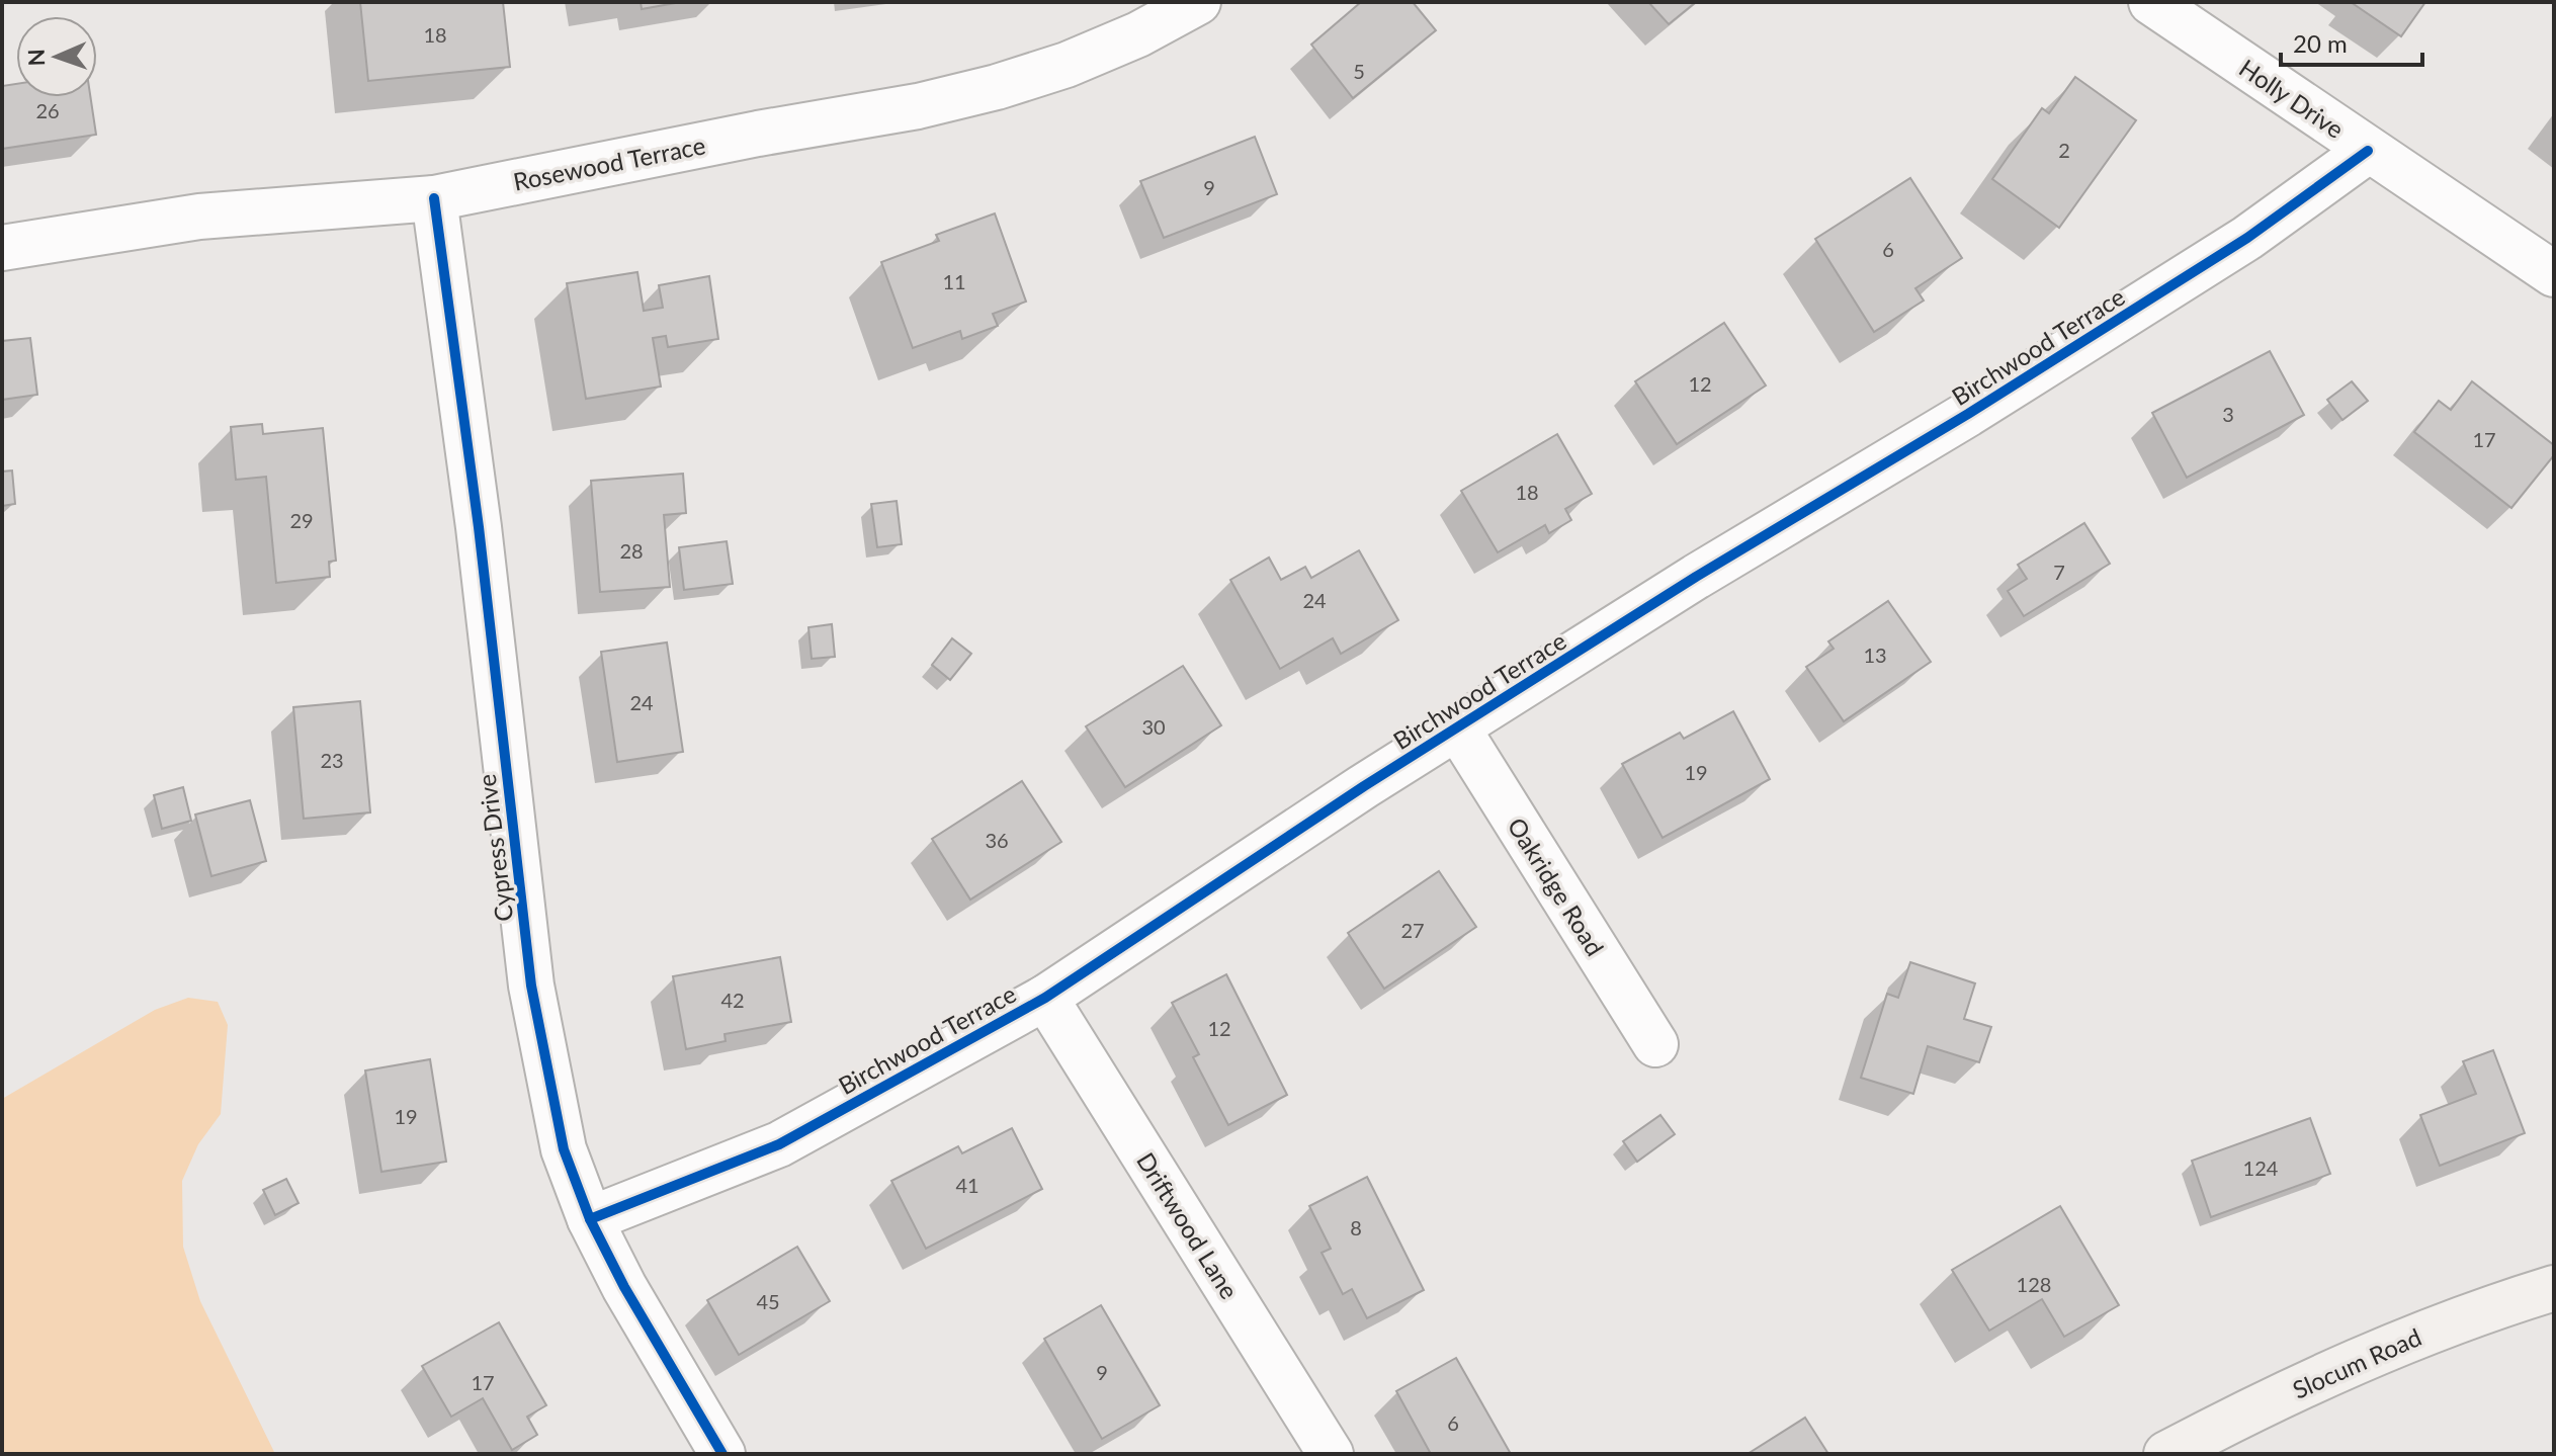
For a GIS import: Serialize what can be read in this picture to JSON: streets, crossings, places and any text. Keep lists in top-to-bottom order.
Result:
{
  "streets": {
    "main road": ["Slocum Road"],
    "street": [
      "Holly Drive",
      "Rosewood Terrace",
      "Birchwood Terrace",
      "Cypress Drive",
      "Oakridge Road",
      "Driftwood Lane"
    ]
  },
  "crossings": [
    ["Holly Drive", "Birchwood Terrace"],
    ["Rosewood Terrace", "Cypress Drive"],
    ["Birchwood Terrace", "Cypress Drive"],
    ["Birchwood Terrace", "Oakridge Road"],
    ["Birchwood Terrace", "Driftwood Lane"]
  ],
  "house_numbers": [
    "18",
    "5",
    "26",
    "2",
    "9",
    "6",
    "11",
    "12",
    "3",
    "17",
    "18",
    "29",
    "28",
    "7",
    "24",
    "13",
    "24",
    "30",
    "23",
    "19",
    "36",
    "27",
    "42",
    "12",
    "19",
    "124",
    "41",
    "8",
    "128",
    "45",
    "9",
    "17",
    "6"
  ],
  "scale_bar": "20 m",
  "north": "left"
}
